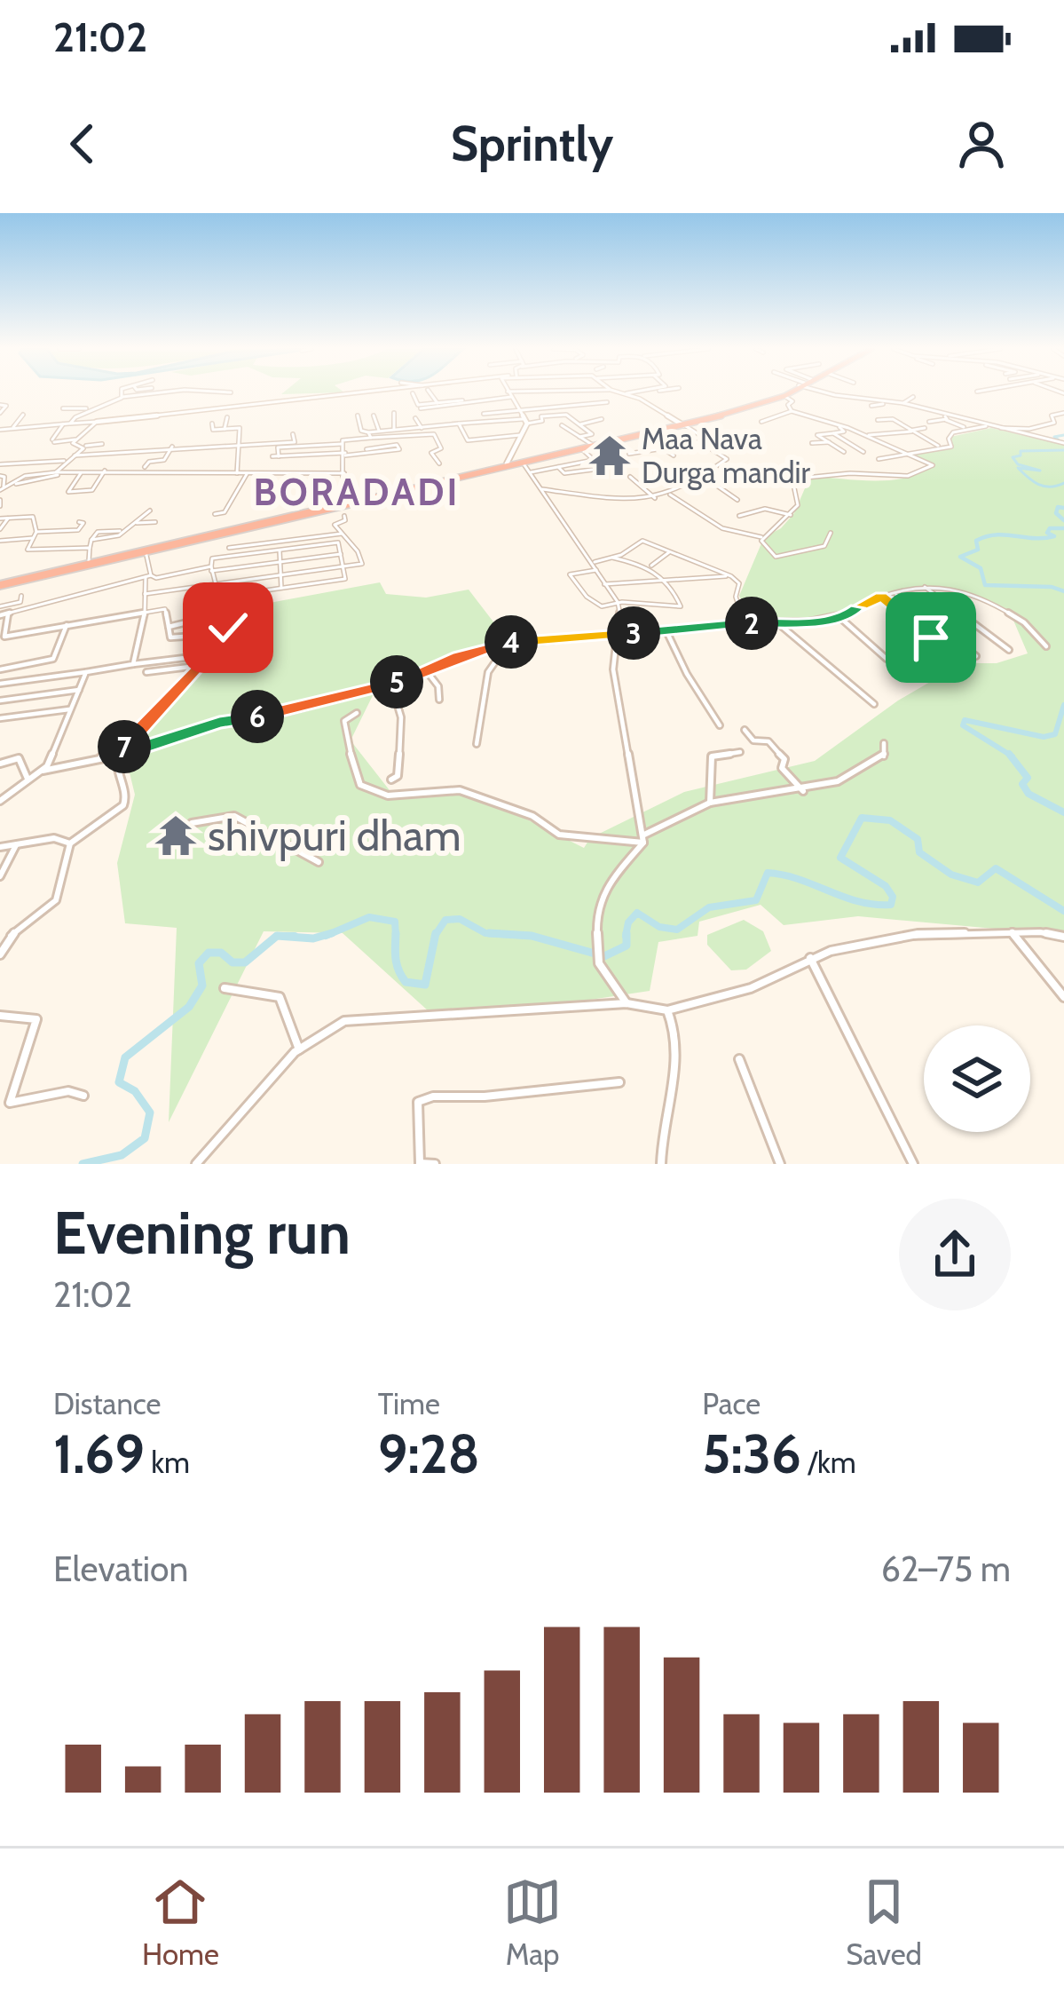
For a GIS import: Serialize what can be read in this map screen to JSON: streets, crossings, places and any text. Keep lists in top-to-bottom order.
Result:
{
  "districts": ["BORADADI"],
  "places": {
    "temple": ["Maa Nava Durga mandir", "shivpuri dham"]
  },
  "page": {
    "status": "21:02",
    "header": "Sprintly",
    "pins": [
      "2",
      "3",
      "4",
      "5",
      "6",
      "7"
    ],
    "heading": ["Evening run", "21:02"],
    "stats": [
      ["Distance", "1.69 km"],
      ["Time", "9:28"],
      ["Pace", "5:36 /km"]
    ],
    "chart": ["Elevation", "62–75 m"],
    "tabs": ["Home", "Map", "Saved"]
  }
}
